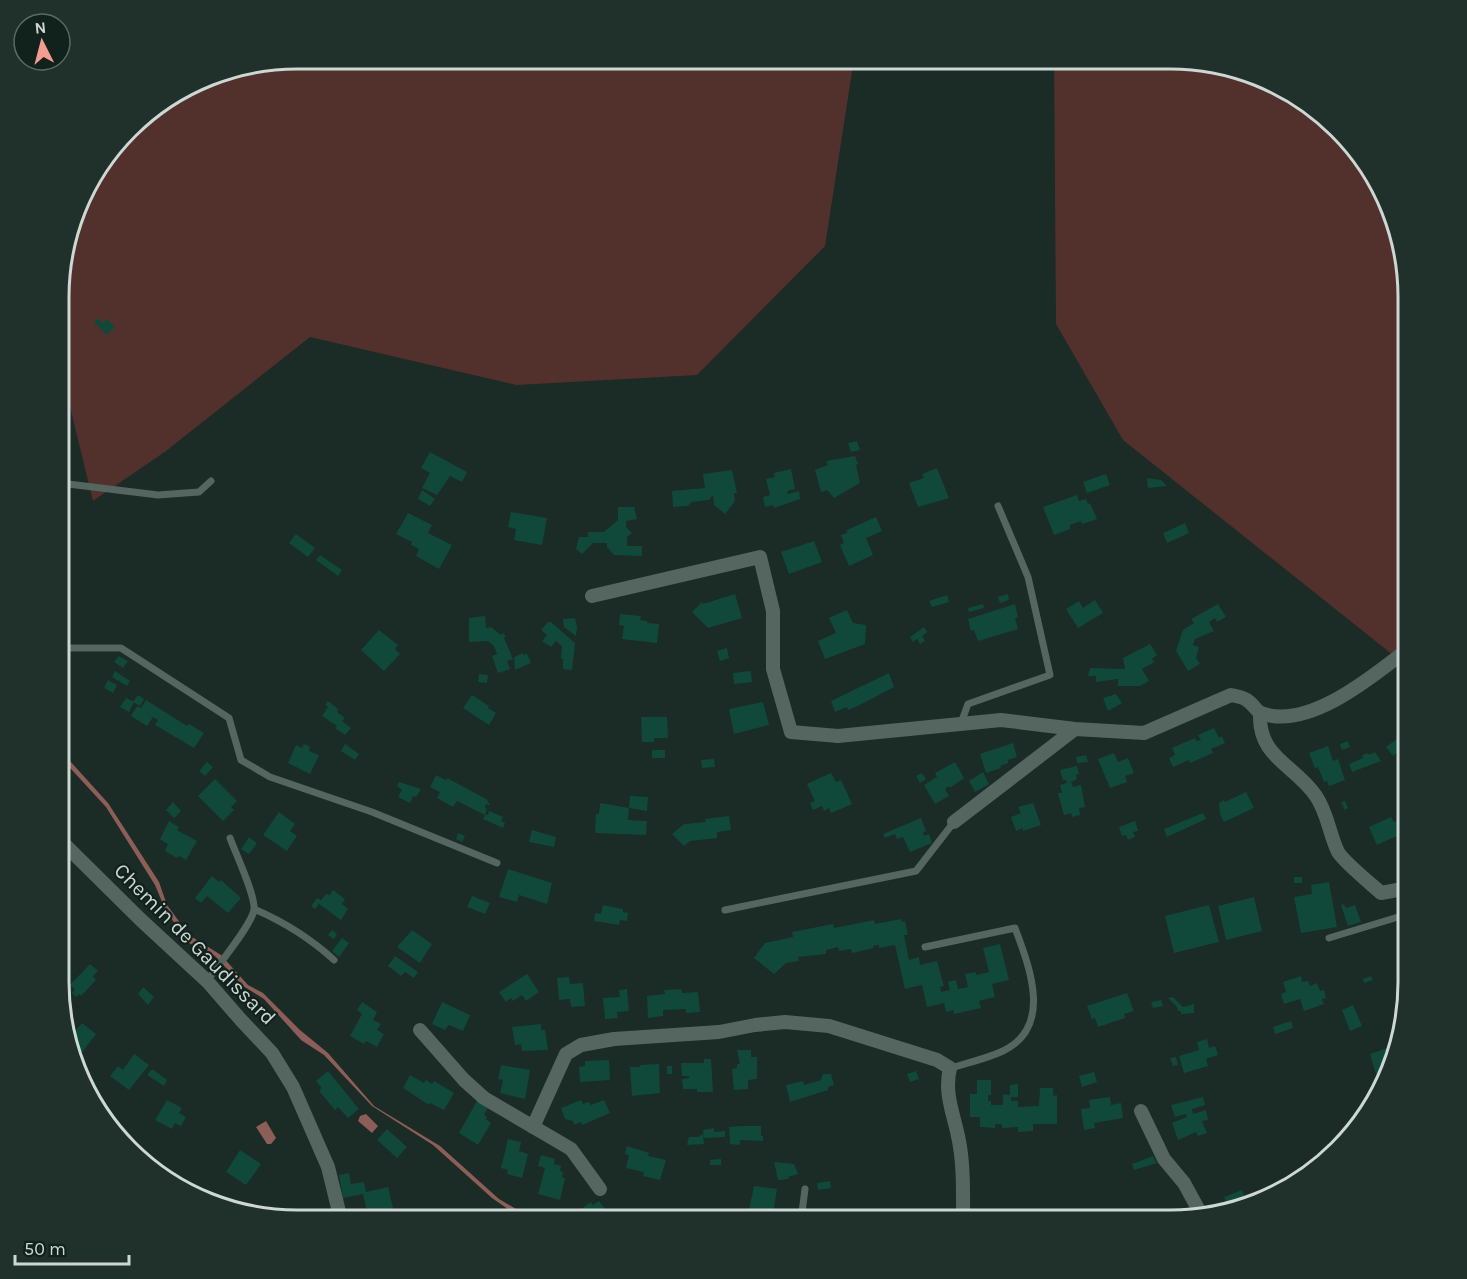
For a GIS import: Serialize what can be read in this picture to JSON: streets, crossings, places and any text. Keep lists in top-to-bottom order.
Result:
{
  "streets": {
    "street": ["Chemin de Gaudissard"]
  },
  "scale_bar": "50 m",
  "north": "top"
}
